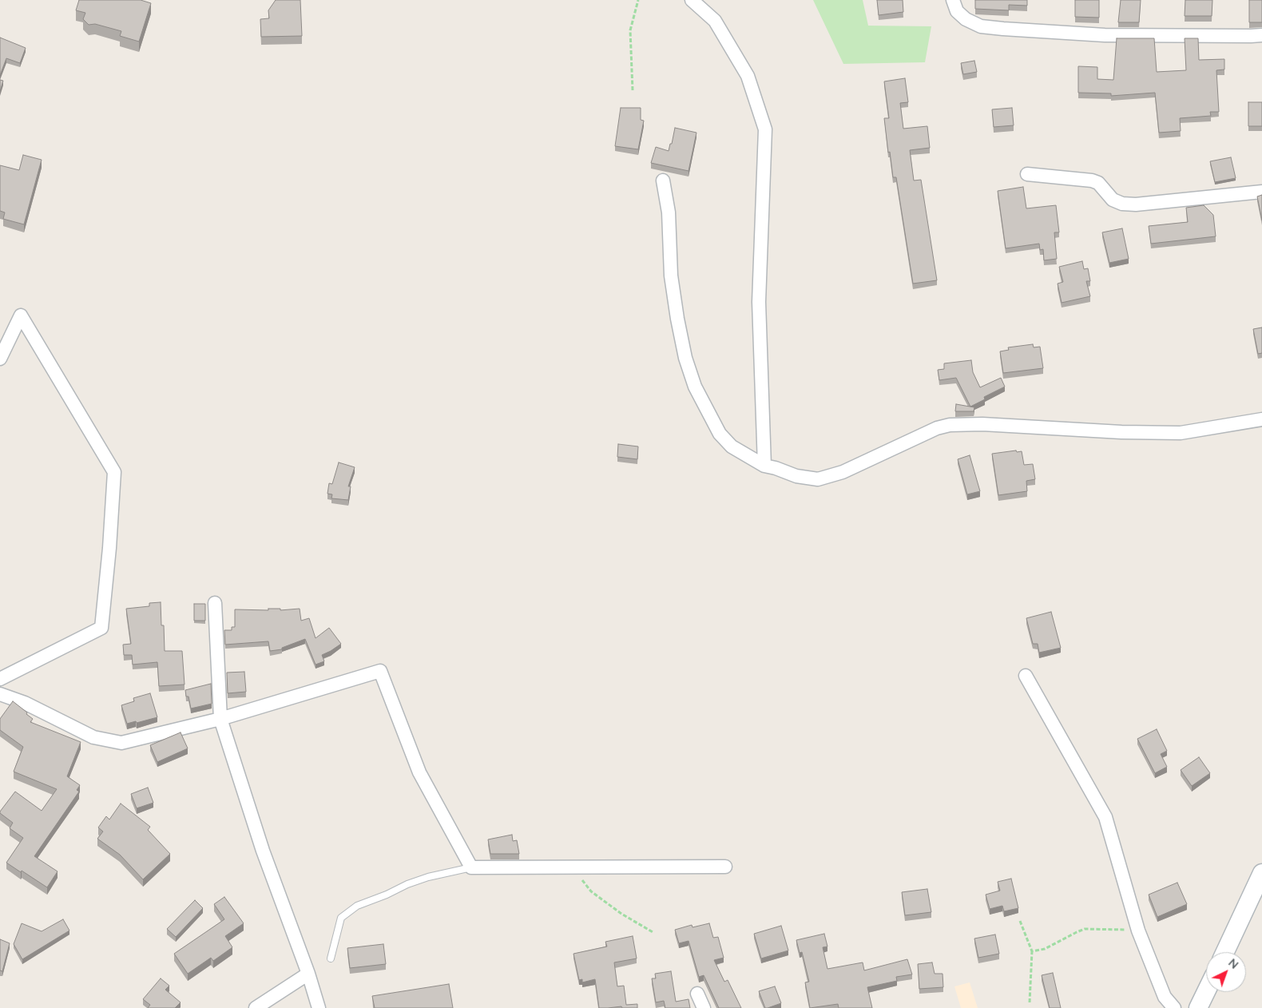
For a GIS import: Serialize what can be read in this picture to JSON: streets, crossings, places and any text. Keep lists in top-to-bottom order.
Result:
{
  "north": "top right"
}
